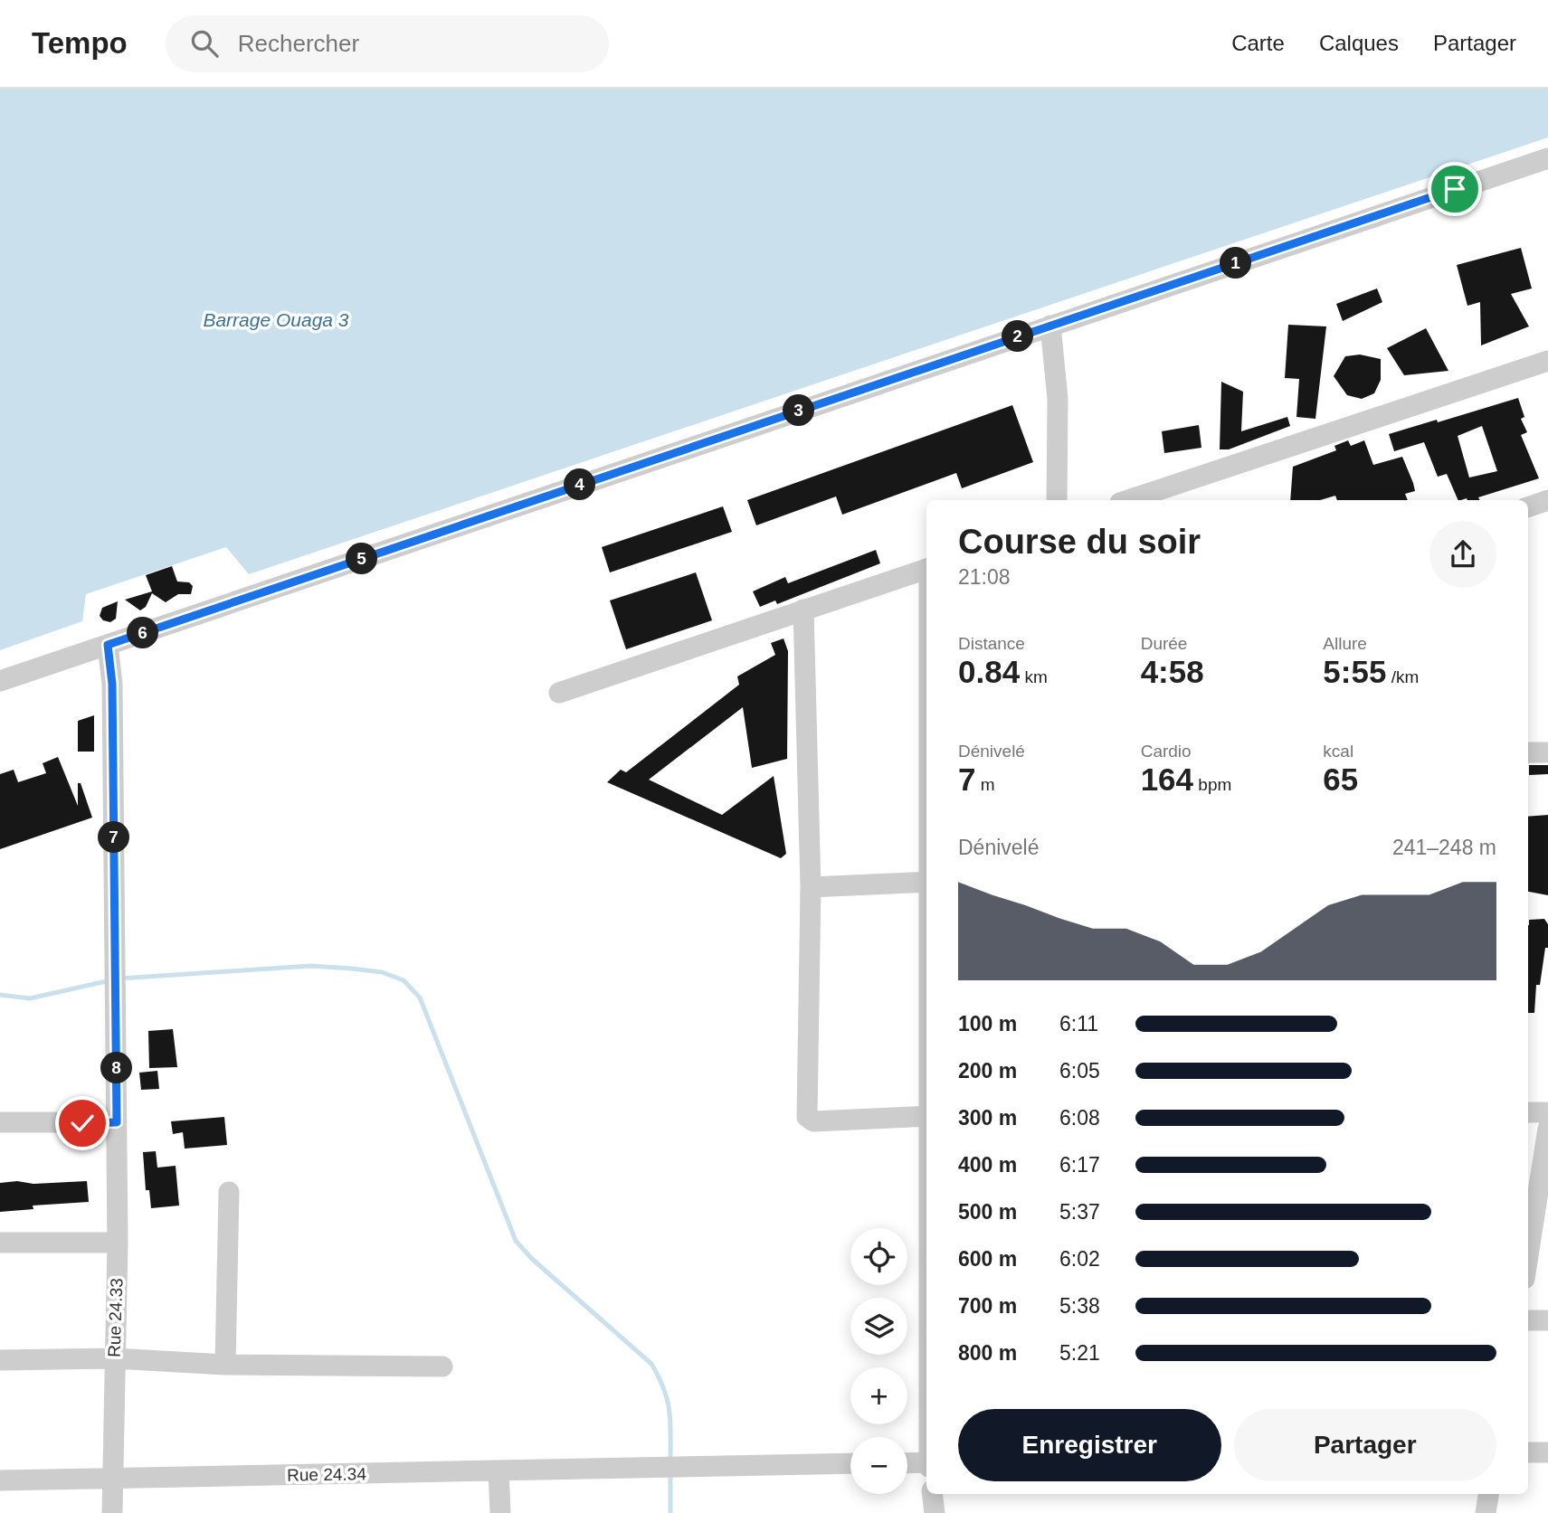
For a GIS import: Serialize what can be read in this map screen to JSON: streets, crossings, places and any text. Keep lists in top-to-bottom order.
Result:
{
  "streets": {
    "street": ["Rue 24.33", "Rue 24.34"]
  },
  "crossings": [
    ["Rue 24.33", "Rue 24.34"]
  ],
  "water": ["Barrage Ouaga 3"],
  "page": {
    "header": "Tempo",
    "search": "Rechercher",
    "nav": ["Carte", "Calques", "Partager"],
    "pins": [
      "1",
      "2",
      "3",
      "4",
      "5",
      "6",
      "7",
      "8"
    ],
    "heading": ["Course du soir", "21:08"],
    "stats": [
      ["Distance", "0.84 km"],
      ["Durée", "4:58"],
      ["Allure", "5:55 /km"],
      ["Dénivelé", "7 m"],
      ["Cardio", "164 bpm"],
      ["kcal", "65"]
    ],
    "chart": ["Dénivelé", "241–248 m"],
    "list": [
      {
        "name": "100 m",
        "note": "6:11"
      },
      {
        "name": "200 m",
        "note": "6:05"
      },
      {
        "name": "300 m",
        "note": "6:08"
      },
      {
        "name": "400 m",
        "note": "6:17"
      },
      {
        "name": "500 m",
        "note": "5:37"
      },
      {
        "name": "600 m",
        "note": "6:02"
      },
      {
        "name": "700 m",
        "note": "5:38"
      },
      {
        "name": "800 m",
        "note": "5:21"
      }
    ],
    "map_buttons": ["+", "−"],
    "buttons": ["Enregistrer", "Partager"]
  }
}
